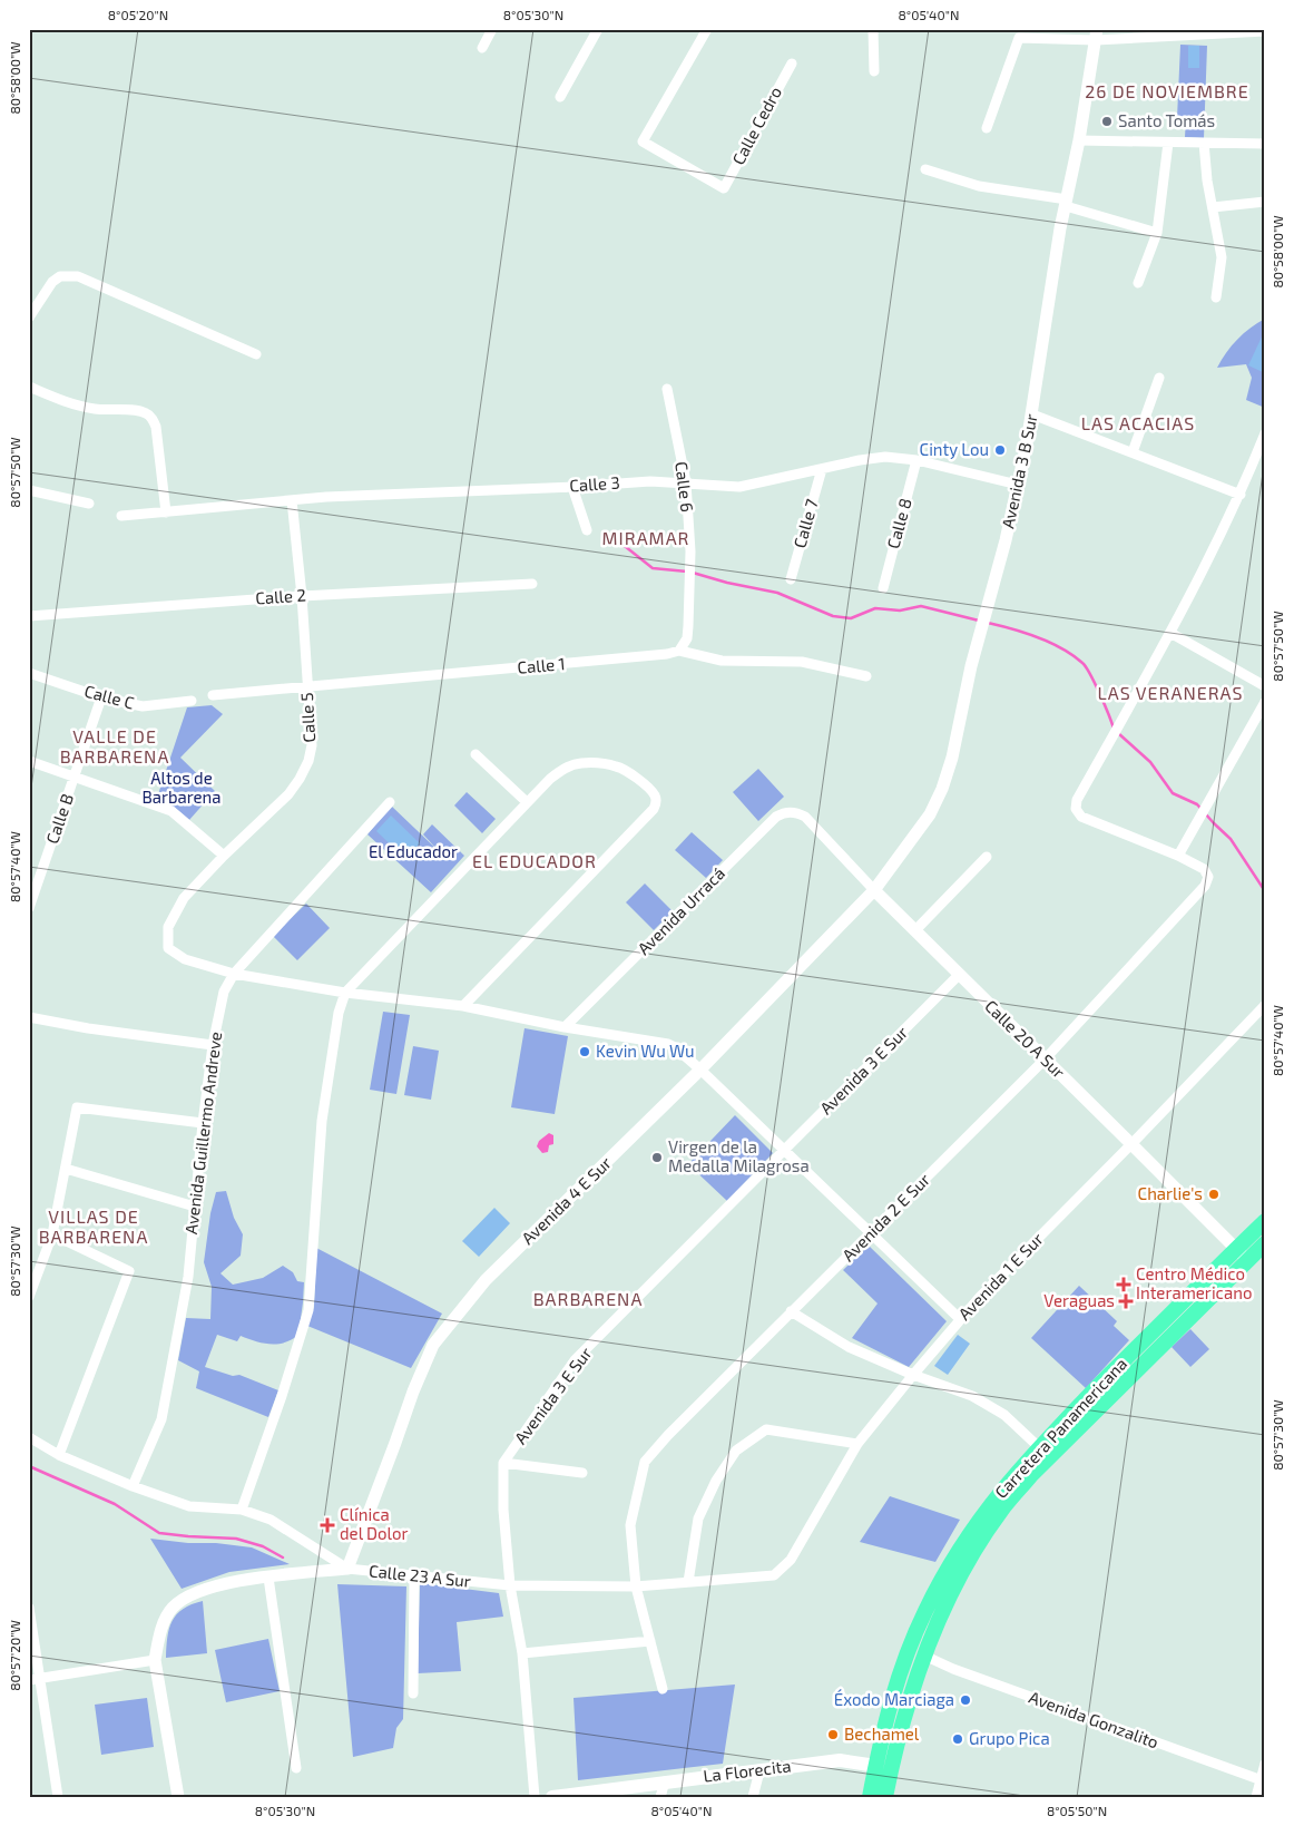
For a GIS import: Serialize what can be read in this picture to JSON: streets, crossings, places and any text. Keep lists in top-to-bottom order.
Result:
{
  "streets": {
    "highway": ["Carretera Panamericana"],
    "main road": ["La Florecita"],
    "street": [
      "Calle Cedro",
      "Avenida 3 B Sur",
      "Calle 3",
      "Calle 6",
      "Calle 7",
      "Calle 8",
      "Calle 2",
      "Calle 1",
      "Calle C",
      "Calle 5",
      "Calle B",
      "Avenida Urracá",
      "Calle 20 A Sur",
      "Avenida 3 E Sur",
      "Avenida Guillermo Andreve",
      "Avenida 4 E Sur",
      "Avenida 2 E Sur",
      "Avenida 1 E Sur",
      "Calle 23 A Sur",
      "Avenida Gonzalito"
    ]
  },
  "crossings": [
    ["Avenida 3 B Sur", "Calle 3"],
    ["Avenida 3 B Sur", "Calle 20 A Sur"],
    ["Avenida 3 B Sur", "Avenida 4 E Sur"],
    ["Calle 3", "Calle 6"],
    ["Calle 3", "Calle 7"],
    ["Calle 3", "Calle 8"],
    ["Calle 3", "Calle 5"],
    ["Calle 6", "Calle 1"],
    ["Calle 2", "Calle 5"],
    ["Calle 1", "Calle 5"],
    ["Calle C", "Calle B"],
    ["Calle 5", "Avenida Guillermo Andreve"],
    ["Avenida Urracá", "Calle 20 A Sur"],
    ["Calle 20 A Sur", "Avenida 3 E Sur"],
    ["Calle 20 A Sur", "Avenida 4 E Sur"],
    ["Calle 20 A Sur", "Avenida 2 E Sur"],
    ["Calle 20 A Sur", "Avenida 1 E Sur"],
    ["Calle 20 A Sur", "Carretera Panamericana"],
    ["Avenida Guillermo Andreve", "Calle 23 A Sur"],
    ["Avenida 4 E Sur", "Calle 23 A Sur"],
    ["Avenida 2 E Sur", "Calle 23 A Sur"],
    ["Avenida 1 E Sur", "Calle 23 A Sur"],
    ["Carretera Panamericana", "Avenida Gonzalito"],
    ["Carretera Panamericana", "La Florecita"]
  ],
  "districts": [
    "26 DE NOVIEMBRE",
    "LAS ACACIAS",
    "MIRAMAR",
    "LAS VERANERAS",
    "VALLE DE BARBARENA",
    "EL EDUCADOR",
    "VILLAS DE BARBARENA",
    "BARBARENA"
  ],
  "parks": ["Altos de Barbarena", "El Educador"],
  "places": {
    "other": [
      "Santo Tomás",
      "Cinty Lou",
      "Kevin Wu Wu",
      "Virgen de la Medalla Milagrosa",
      "Charlie's",
      "Éxodo Marciaga",
      "Bechamel",
      "Grupo Pica"
    ],
    "health": ["Centro Médico Interamericano", "Veraguas", "Clínica del Dolor"]
  },
  "coordinates": [
    "8°05'20\"N",
    "8°05'30\"N",
    "8°05'40\"N",
    "80°58'00\"W",
    "80°57'50\"W",
    "80°57'40\"W",
    "80°57'30\"W",
    "80°57'20\"W",
    "8°05'50\"N"
  ]
}
